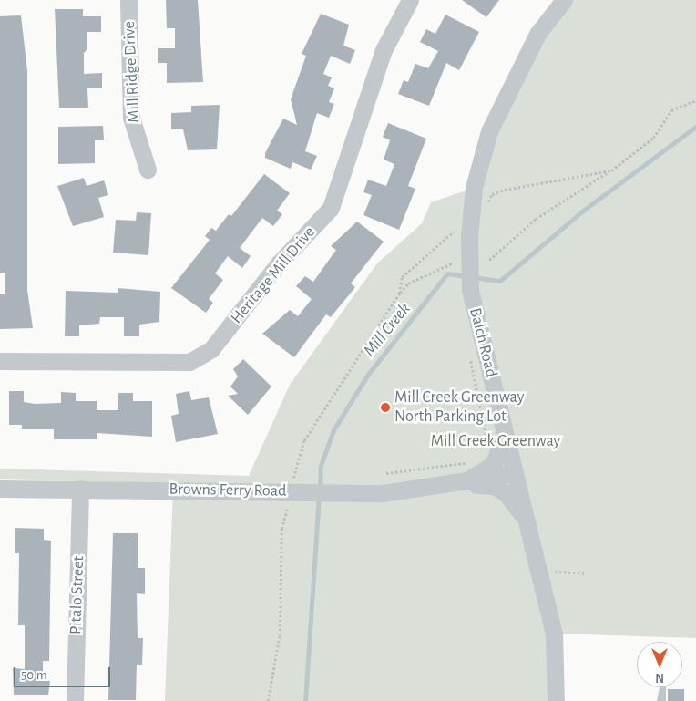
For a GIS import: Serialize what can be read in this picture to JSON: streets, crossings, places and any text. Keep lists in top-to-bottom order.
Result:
{
  "streets": {
    "street": [
      "Mill Ridge Drive",
      "Heritage Mill Drive",
      "Balch Road",
      "Browns Ferry Road",
      "Pitalo Street"
    ]
  },
  "crossings": [
    ["Balch Road", "Browns Ferry Road"],
    ["Browns Ferry Road", "Pitalo Street"]
  ],
  "water": ["Mill Creek"],
  "parks": ["Mill Creek Greenway"],
  "places": ["Mill Creek Greenway North Parking Lot"],
  "scale_bar": "50 m",
  "north": "bottom"
}
